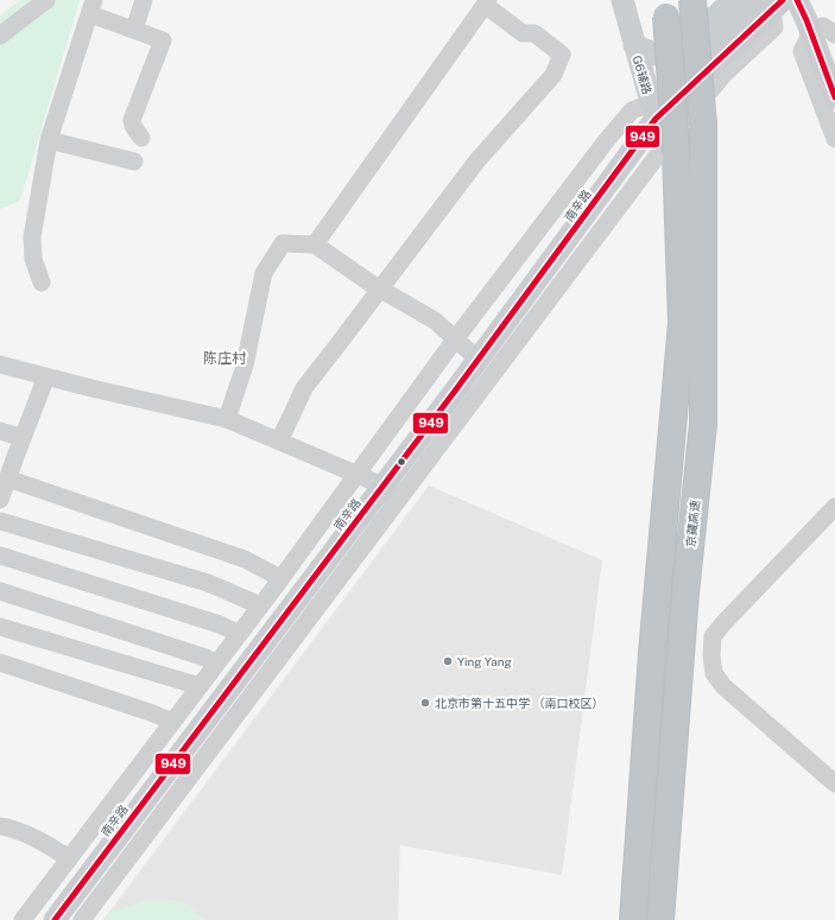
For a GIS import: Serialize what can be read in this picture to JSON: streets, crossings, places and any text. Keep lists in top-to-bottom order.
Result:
{
  "streets": {
    "highway": ["京藏高速"],
    "main road": ["G6辅路", "南辛路"]
  },
  "crossings": [
    ["G6辅路", "南辛路"]
  ],
  "districts": ["陈庄村"],
  "places": ["Ying Yang", "北京市第十五中学 （南口校区）"],
  "lines": ["transit line 949"]
}
